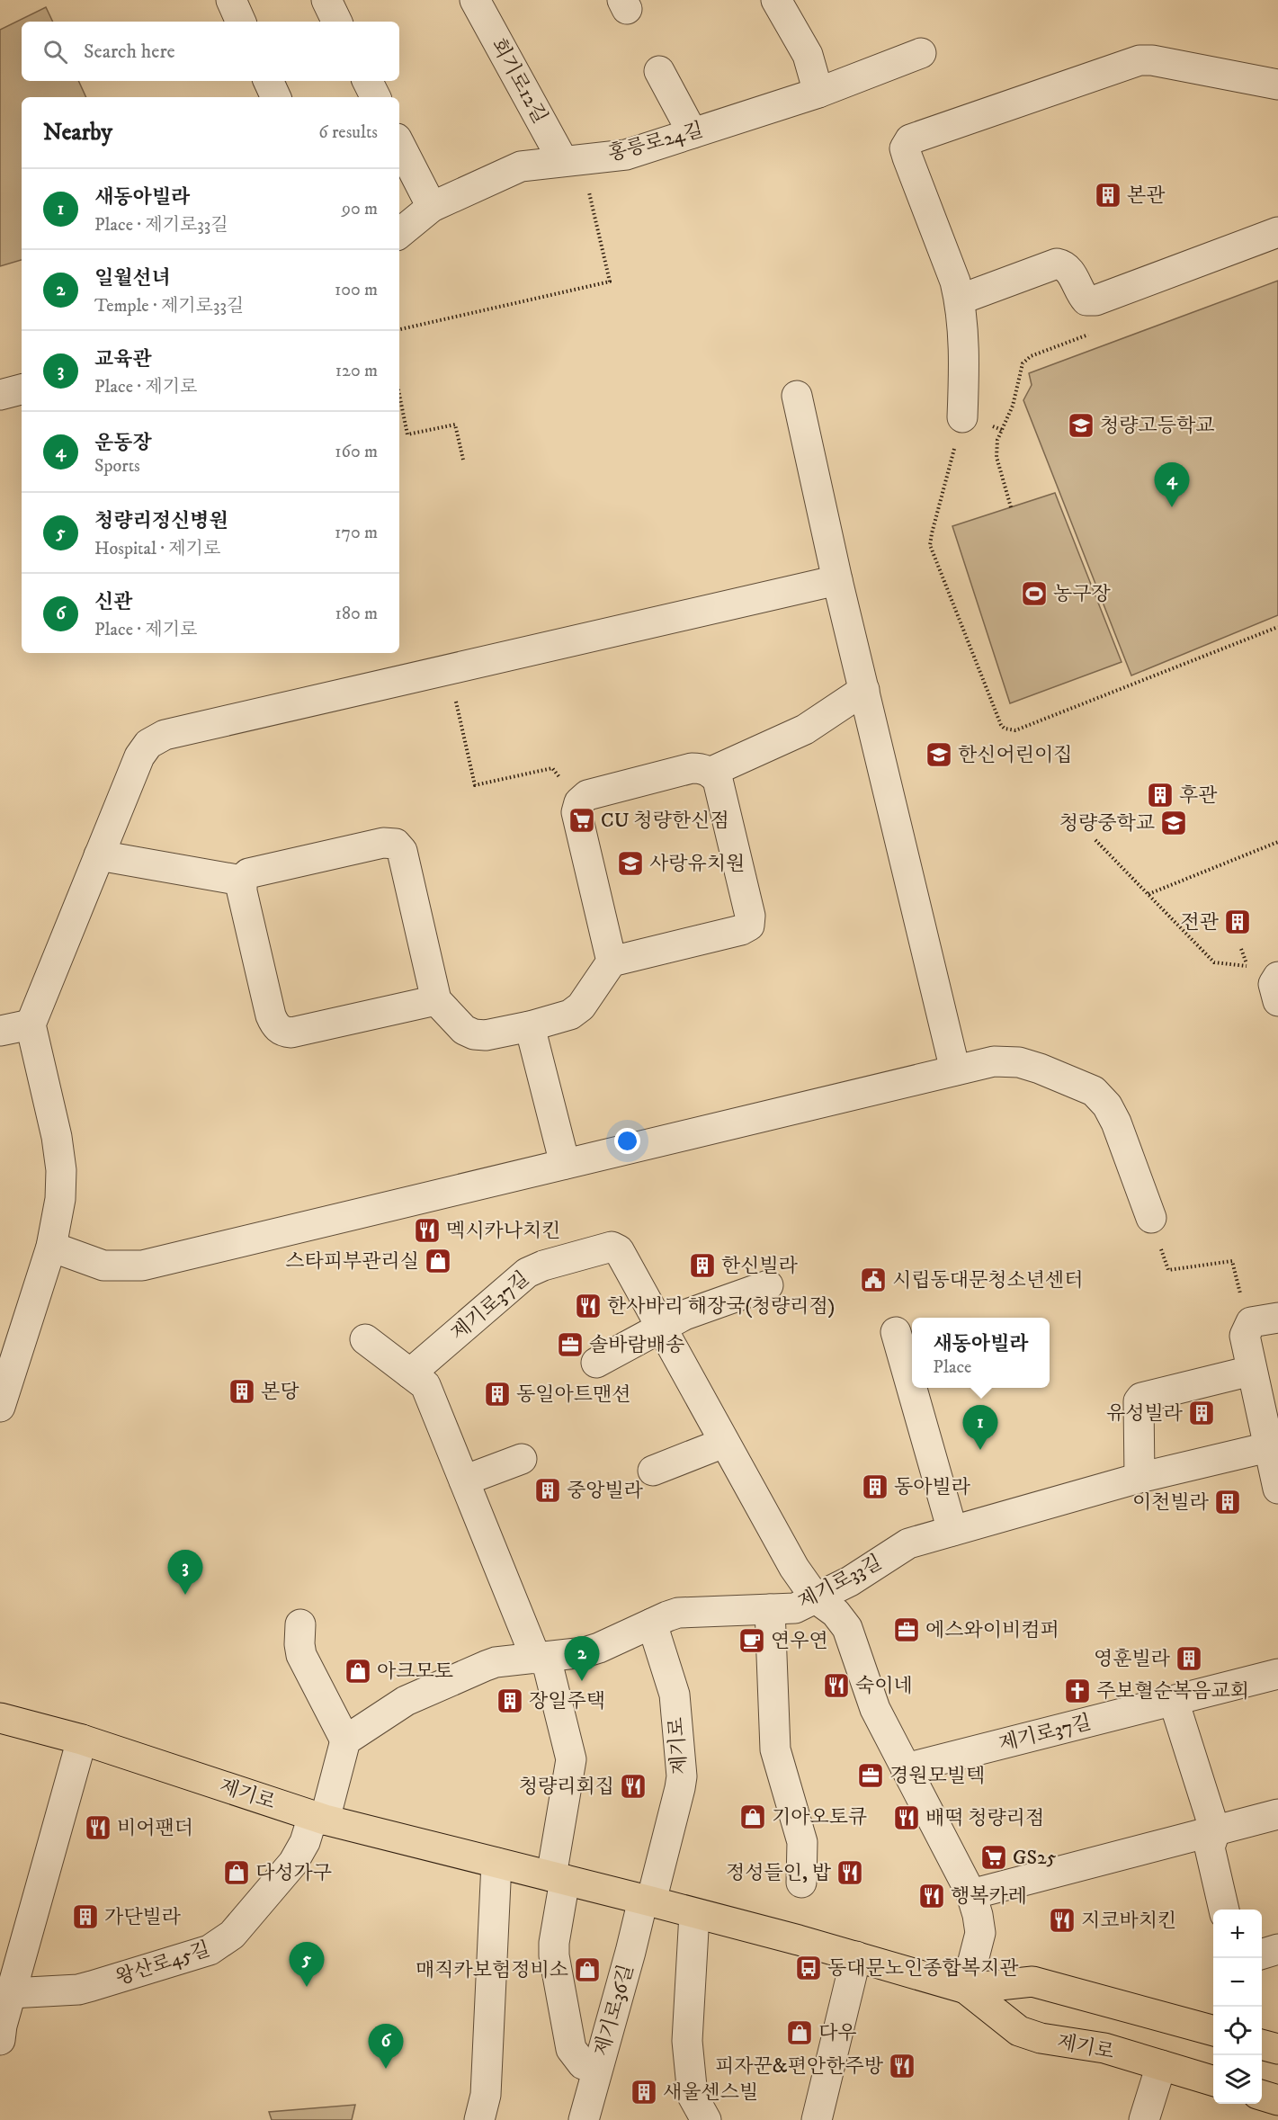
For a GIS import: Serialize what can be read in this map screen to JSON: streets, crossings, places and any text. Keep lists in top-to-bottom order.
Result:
{
  "streets": {
    "main road": ["제기로"],
    "street": [
      "회기로12길",
      "홍릉로24길",
      "제기로37길",
      "제기로33길",
      "왕산로45길",
      "제기로36길"
    ]
  },
  "crossings": [
    ["회기로12길", "홍릉로24길"],
    ["제기로37길", "제기로33길"],
    ["제기로37길", "제기로"],
    ["제기로33길", "제기로"],
    ["제기로", "왕산로45길"],
    ["제기로", "제기로36길"]
  ],
  "places": {
    "building": [
      "본관",
      "후관",
      "전관",
      "한신빌라",
      "본당",
      "동일아트맨션",
      "유성빌라",
      "동아빌라",
      "중앙빌라",
      "이천빌라",
      "영훈빌라",
      "장일주택",
      "가단빌라",
      "새울센스빌"
    ],
    "school or university": [
      "청량고등학교",
      "한신어린이집",
      "청량중학교",
      "사랑유치원"
    ],
    "sports": ["농구장"],
    "supermarket": ["CU 청량한신점", "GS25"],
    "restaurant": [
      "멕시카나치킨",
      "한사바리 해장국(청량리점)",
      "숙이네",
      "청량리회집",
      "배떡 청량리점",
      "비어팬더",
      "정성들인, 밥",
      "행복카레",
      "지코바치킨",
      "피자꾼&편안한주방"
    ],
    "shop": [
      "스타피부관리실",
      "아크모토",
      "기아오토큐",
      "다성가구",
      "매직카보험정비소",
      "다우"
    ],
    "public building": ["시립동대문청소년센터"],
    "office": ["솔바람배송", "에스와이비컴퍼", "경원모빌텍"],
    "cafe": ["연우연"],
    "church": ["주보혈순복음교회"],
    "bus stop": ["동대문노인종합복지관"]
  },
  "page": {
    "search": "Search here",
    "heading": ["Nearby", "6 results"],
    "list": [
      {
        "mark": "1",
        "name": "새동아빌라",
        "note": "Place · 제기로33길",
        "value": "90 m"
      },
      {
        "mark": "2",
        "name": "일월선녀",
        "note": "Temple · 제기로33길",
        "value": "100 m"
      },
      {
        "mark": "3",
        "name": "교육관",
        "note": "Place · 제기로",
        "value": "120 m"
      },
      {
        "mark": "4",
        "name": "운동장",
        "note": "Sports",
        "value": "160 m"
      },
      {
        "mark": "5",
        "name": "청량리정신병원",
        "note": "Hospital · 제기로",
        "value": "170 m"
      },
      {
        "mark": "6",
        "name": "신관",
        "note": "Place · 제기로",
        "value": "180 m"
      }
    ],
    "pins": [
      "4",
      "1",
      "3",
      "2",
      "5",
      "6"
    ],
    "popup": ["새동아빌라", "Place"],
    "map_buttons": ["+", "−"]
  }
}
